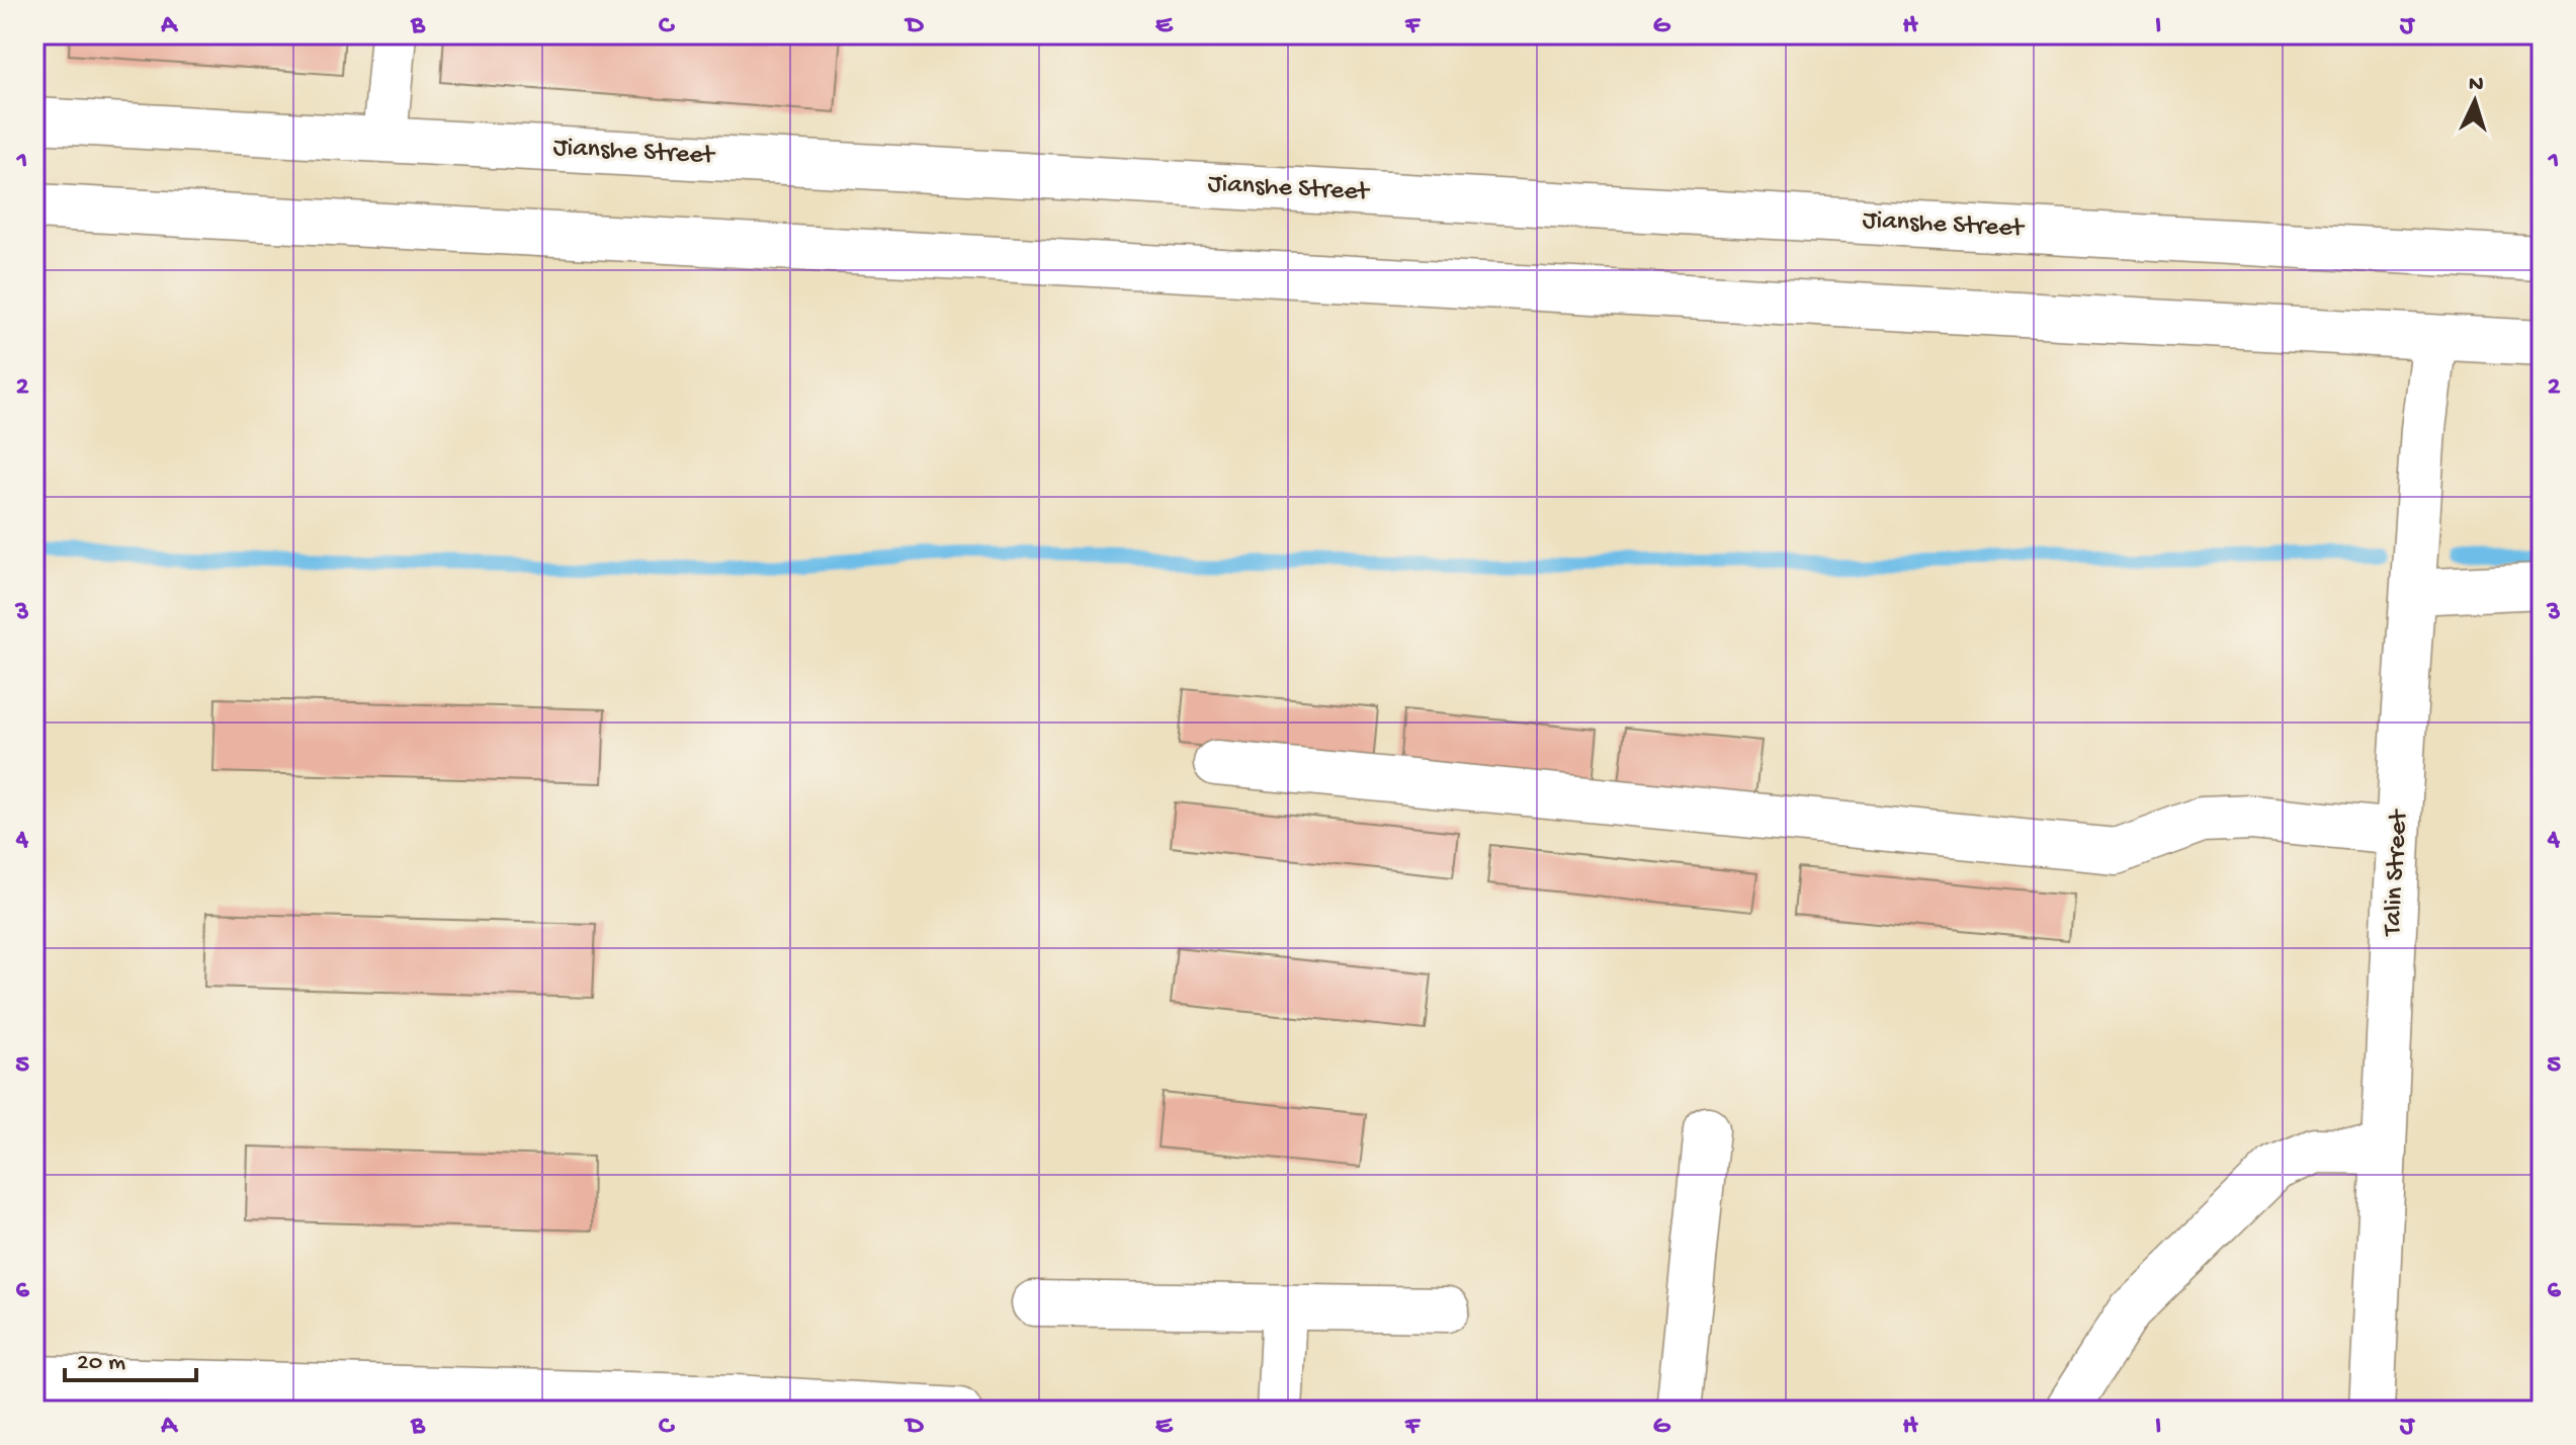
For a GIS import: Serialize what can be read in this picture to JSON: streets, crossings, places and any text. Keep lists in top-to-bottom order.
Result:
{
  "streets": {
    "street": ["Jianshe Street", "Talin Street"]
  },
  "scale_bar": "20 m",
  "north": "top",
  "grid": {
    "columns": [
      "A",
      "B",
      "C",
      "D",
      "E",
      "F",
      "G",
      "H",
      "I",
      "J"
    ],
    "rows": [
      "1",
      "2",
      "3",
      "4",
      "5",
      "6"
    ]
  }
}
